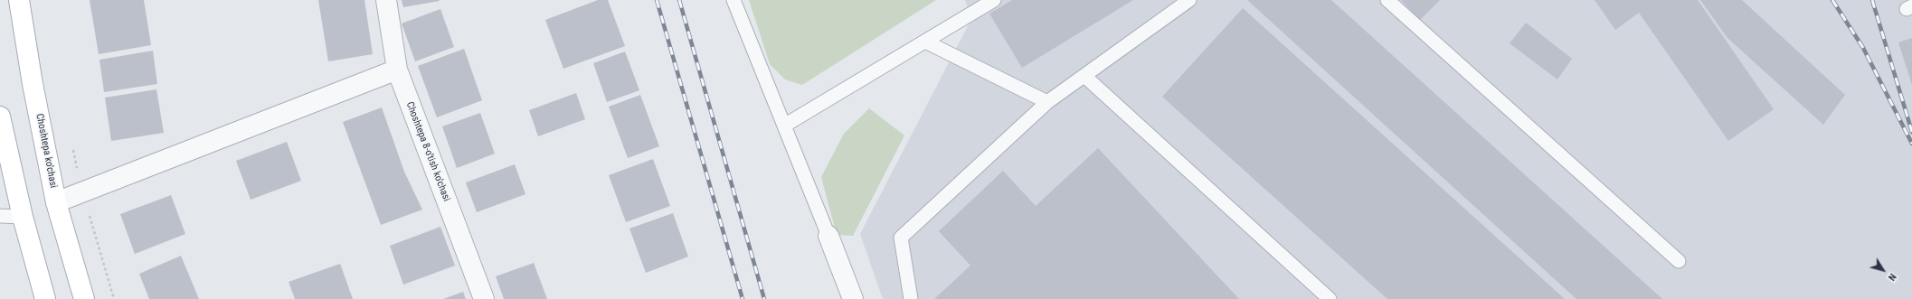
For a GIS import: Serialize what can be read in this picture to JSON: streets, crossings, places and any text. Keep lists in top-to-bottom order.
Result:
{
  "streets": {
    "main road": ["Choshtepa ko'chasi"],
    "street": ["Choshtepa 8-o'tish ko'chasi"]
  },
  "north": "bottom right"
}
